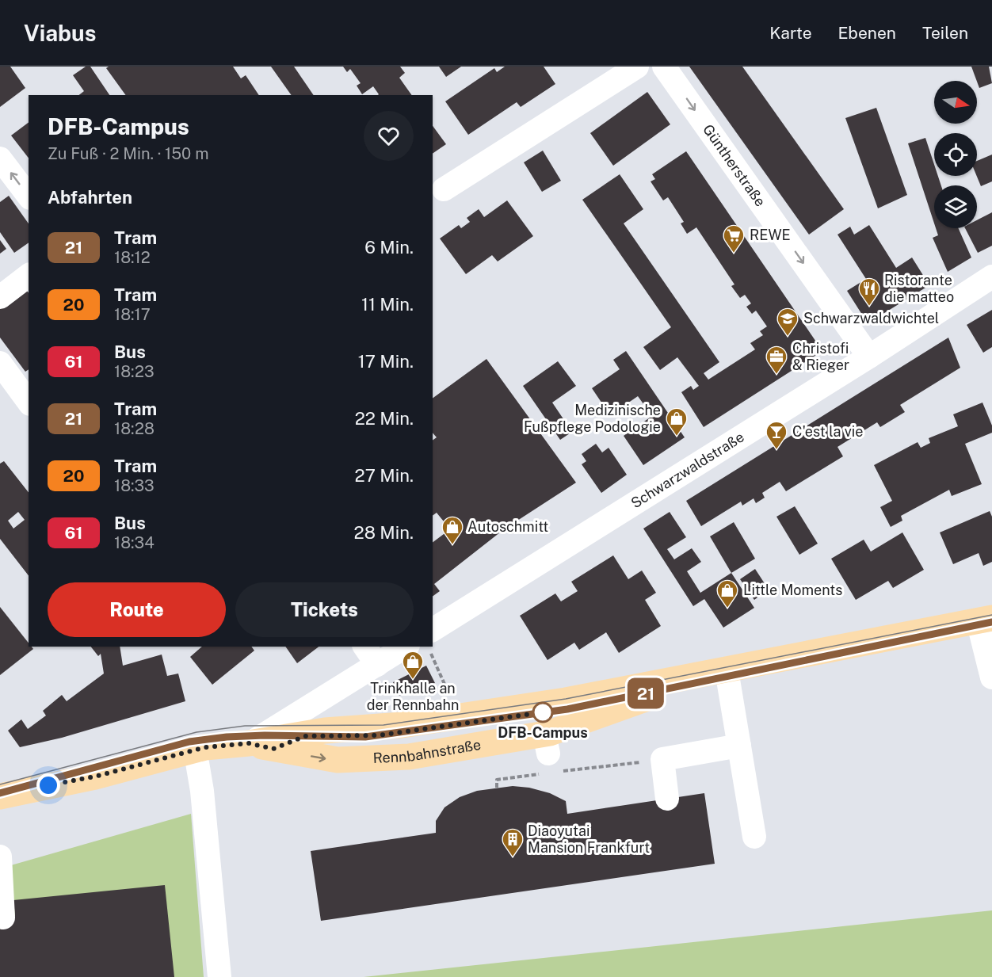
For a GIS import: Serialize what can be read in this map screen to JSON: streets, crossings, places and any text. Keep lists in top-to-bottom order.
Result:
{
  "streets": {
    "main road": ["Rennbahnstraße"],
    "street": ["Güntherstraße", "Schwarzwaldstraße"]
  },
  "crossings": [
    ["Güntherstraße", "Schwarzwaldstraße"]
  ],
  "one_way": ["Güntherstraße"],
  "places": {
    "supermarket": ["REWE"],
    "restaurant": ["Ristorante die matteo"],
    "school or university": ["Schwarzwaldwichtel"],
    "office": ["Christofi & Rieger"],
    "shop": [
      "Medizinische Fußpflege Podologie",
      "Autoschmitt",
      "Little Moments",
      "Trinkhalle an der Rennbahn"
    ],
    "bar": ["C'est la vie"],
    "other": ["DFB-Campus"],
    "building": ["Diaoyutai Mansion Frankfurt"]
  },
  "lines": ["tram line 21"],
  "north": "right",
  "page": {
    "header": "Viabus",
    "nav": ["Karte", "Ebenen", "Teilen"],
    "on_map": "21",
    "heading": [
      ["DFB-Campus", "Zu Fuß · 2 Min. · 150 m"],
      "Abfahrten"
    ],
    "list": [
      {
        "mark": "21",
        "name": "Tram",
        "note": "18:12",
        "value": "6 Min."
      },
      {
        "mark": "20",
        "name": "Tram",
        "note": "18:17",
        "value": "11 Min."
      },
      {
        "mark": "61",
        "name": "Bus",
        "note": "18:23",
        "value": "17 Min."
      },
      {
        "mark": "21",
        "name": "Tram",
        "note": "18:28",
        "value": "22 Min."
      },
      {
        "mark": "20",
        "name": "Tram",
        "note": "18:33",
        "value": "27 Min."
      },
      {
        "mark": "61",
        "name": "Bus",
        "note": "18:34",
        "value": "28 Min."
      }
    ],
    "buttons": ["Route", "Tickets"]
  }
}
